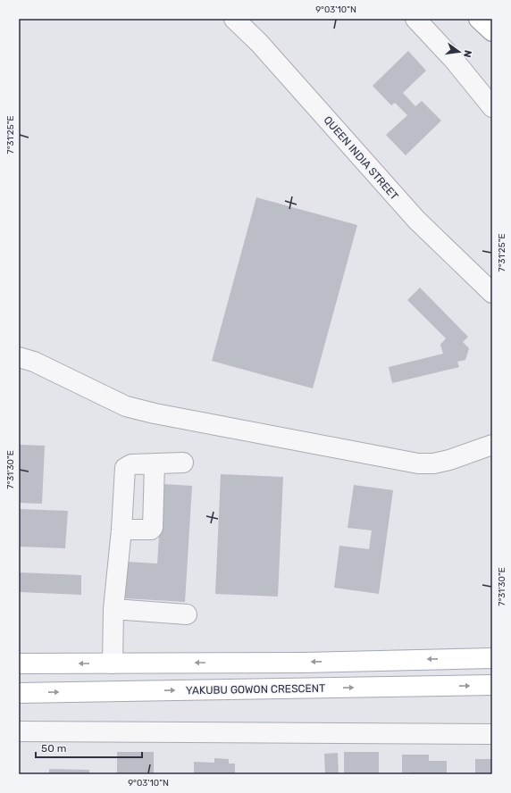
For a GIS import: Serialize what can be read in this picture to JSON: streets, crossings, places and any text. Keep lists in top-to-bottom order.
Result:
{
  "streets": {
    "main road": ["YAKUBU GOWON CRESCENT"],
    "street": ["QUEEN INDIA STREET"]
  },
  "scale_bar": "50 m",
  "north": "right",
  "coordinates": ["9°03'10\"N", "7°31'25\"E", "7°31'30\"E"]
}
